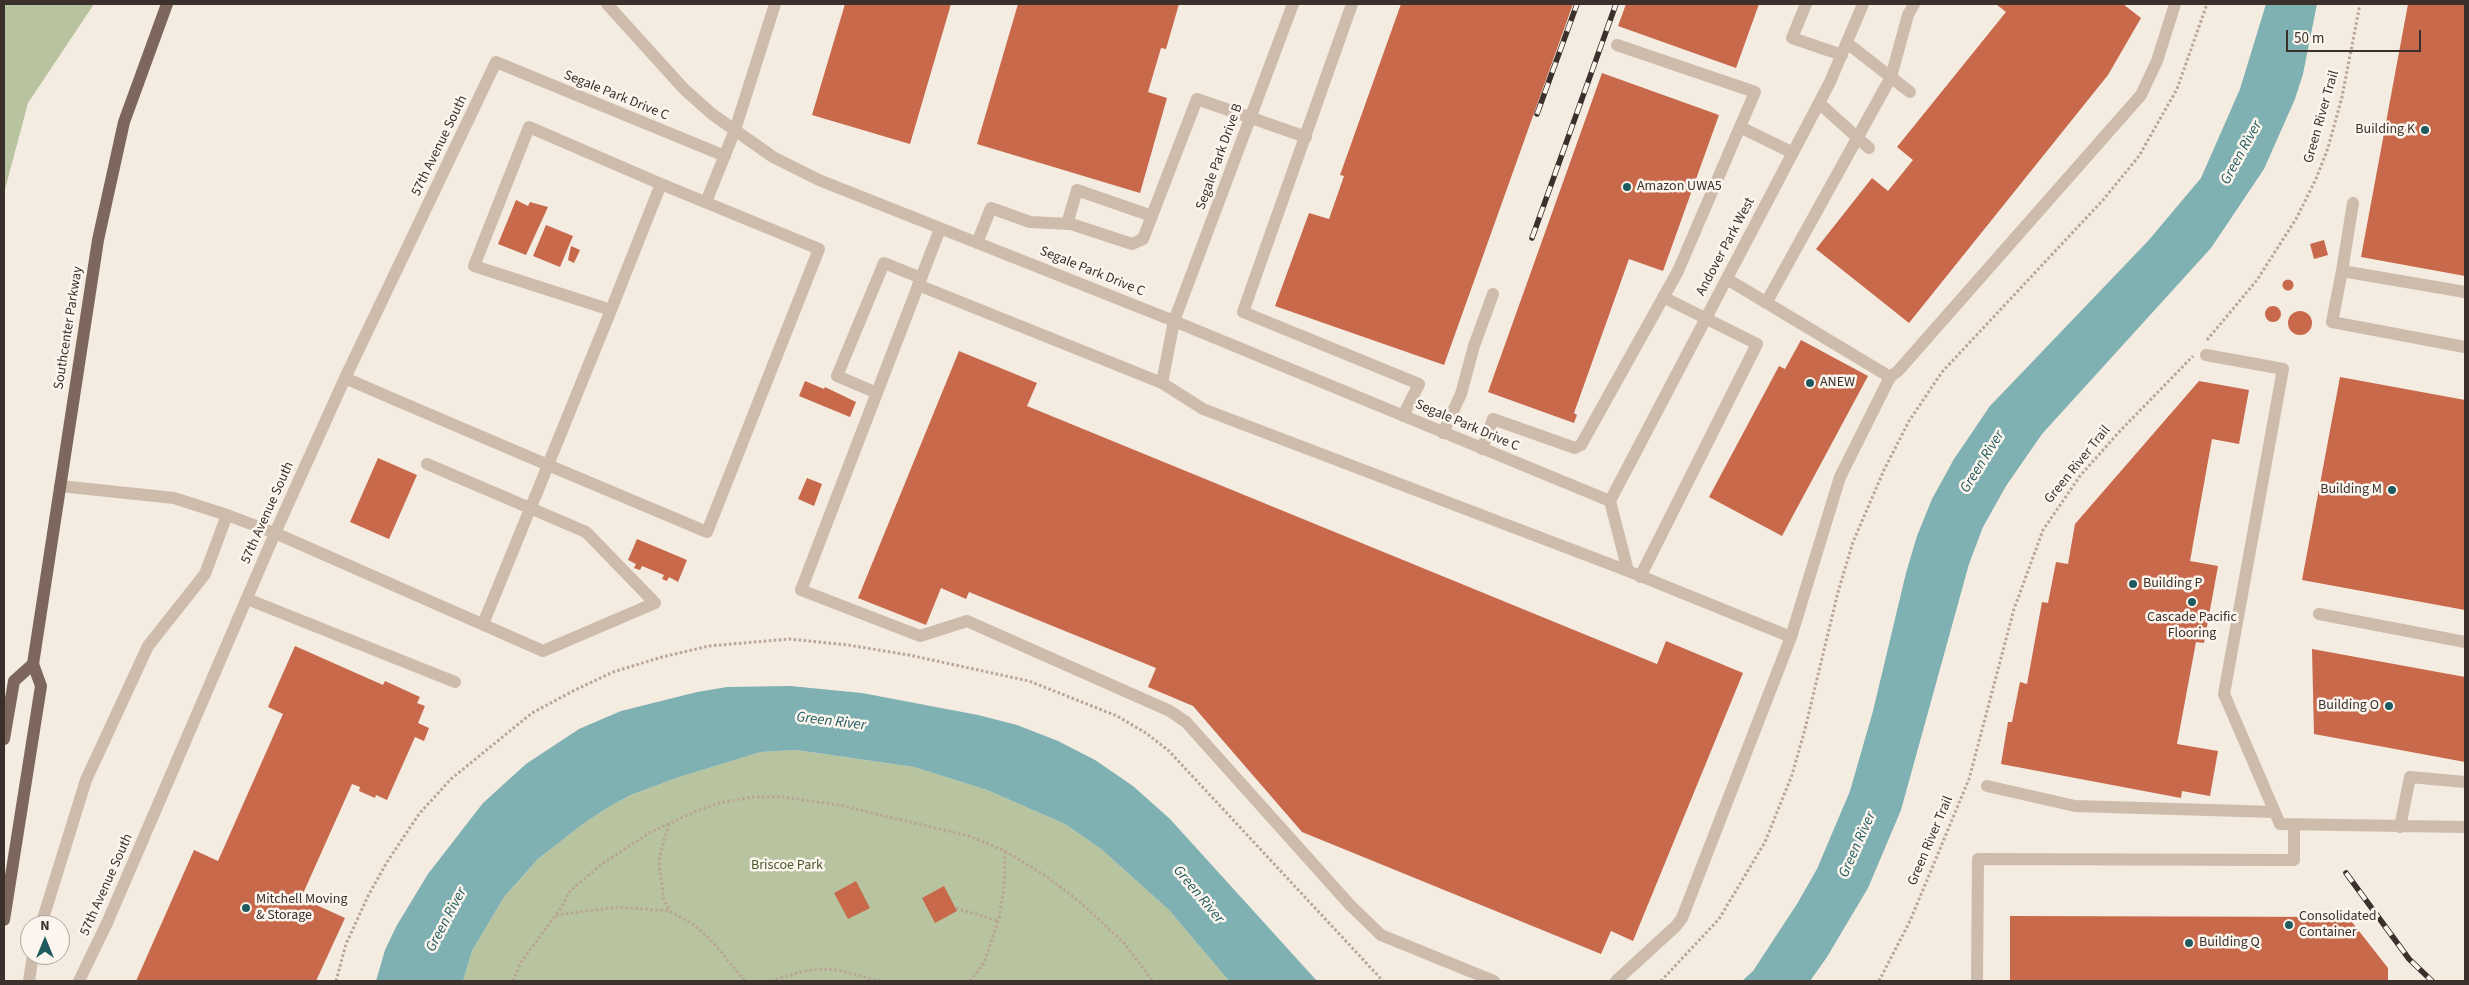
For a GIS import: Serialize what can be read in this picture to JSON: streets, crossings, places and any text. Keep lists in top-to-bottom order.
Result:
{
  "streets": {
    "main road": ["Southcenter Parkway"],
    "street": [
      "Segale Park Drive C",
      "57th Avenue South",
      "Segale Park Drive B",
      "Andover Park West"
    ],
    "path": ["Green River Trail"]
  },
  "crossings": [
    ["Segale Park Drive C", "57th Avenue South"],
    ["Segale Park Drive C", "Segale Park Drive B"],
    ["Segale Park Drive C", "Andover Park West"]
  ],
  "water": ["Green River"],
  "parks": ["Briscoe Park"],
  "places": [
    "Building K",
    "Amazon UWA5",
    "ANEW",
    "Building M",
    "Building P",
    "Cascade Pacific Flooring",
    "Building O",
    "Mitchell Moving & Storage",
    "Consolidated Container",
    "Building Q"
  ],
  "scale_bar": "50 m",
  "north": "top"
}
